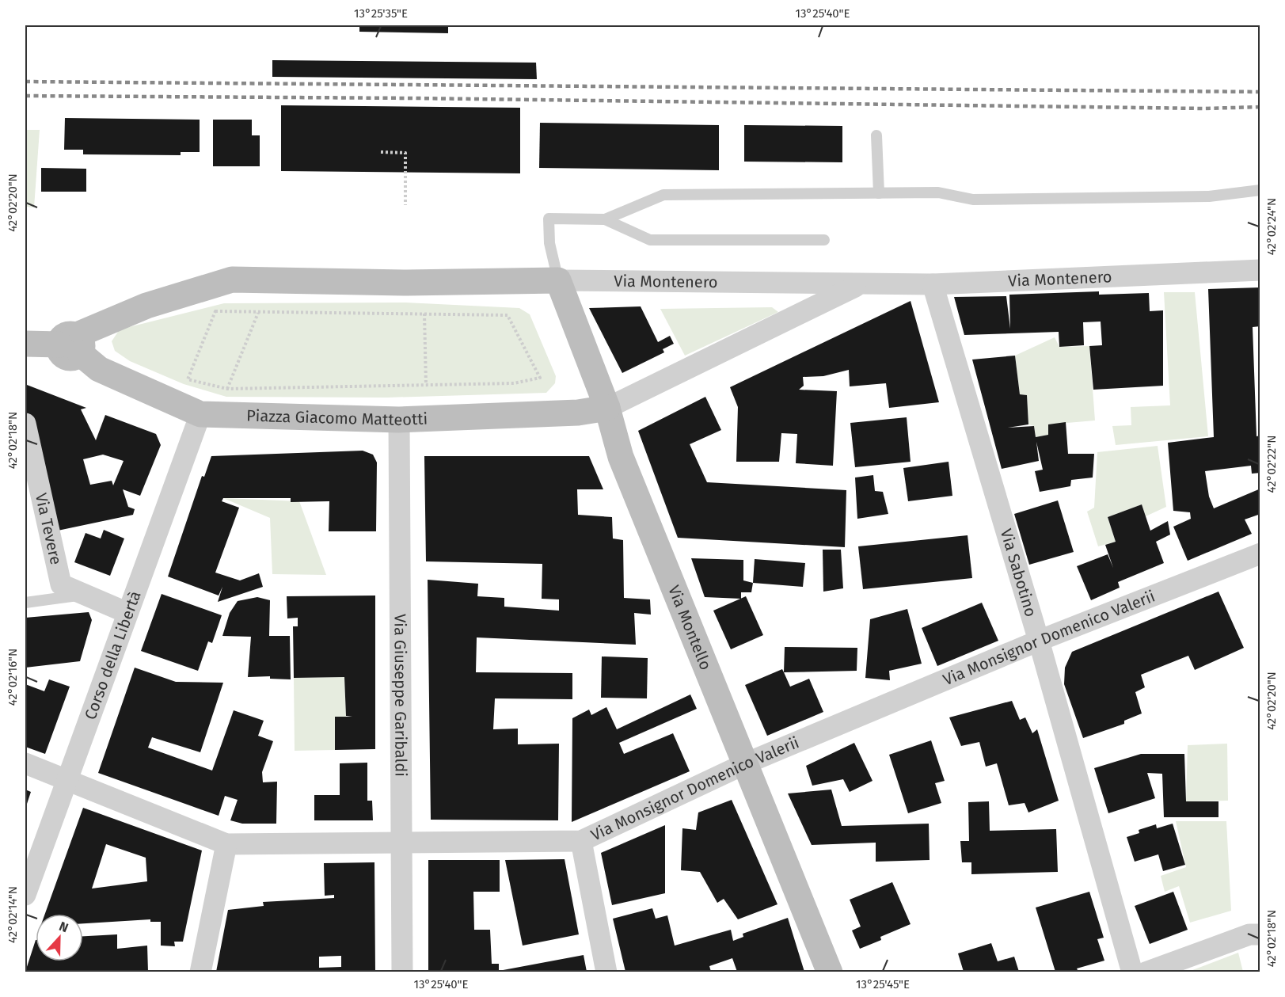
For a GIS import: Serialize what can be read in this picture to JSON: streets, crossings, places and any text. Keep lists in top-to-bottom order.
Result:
{
  "streets": {
    "street": [
      "Via Montenero",
      "Piazza Giacomo Matteotti",
      "Via Tevere",
      "Via Sabotino",
      "Via Montello",
      "Via Monsignor Domenico Valerii",
      "Corso della Libertà",
      "Via Giuseppe Garibaldi"
    ]
  },
  "crossings": [
    ["Via Montenero", "Piazza Giacomo Matteotti"],
    ["Via Montenero", "Via Sabotino"],
    ["Via Montenero", "Via Montello"],
    ["Piazza Giacomo Matteotti", "Via Montello"],
    ["Piazza Giacomo Matteotti", "Corso della Libertà"],
    ["Piazza Giacomo Matteotti", "Via Giuseppe Garibaldi"],
    ["Via Tevere", "Corso della Libertà"],
    ["Via Sabotino", "Via Monsignor Domenico Valerii"],
    ["Via Montello", "Via Monsignor Domenico Valerii"],
    ["Via Monsignor Domenico Valerii", "Corso della Libertà"],
    ["Via Monsignor Domenico Valerii", "Via Giuseppe Garibaldi"]
  ],
  "north": "top",
  "coordinates": [
    "13°25'35\"E",
    "13°25'40\"E",
    "42°02'20\"N",
    "42°02'24\"N",
    "42°02'18\"N",
    "42°02'22\"N",
    "42°02'16\"N",
    "42°02'14\"N",
    "13°25'45\"E"
  ]
}
